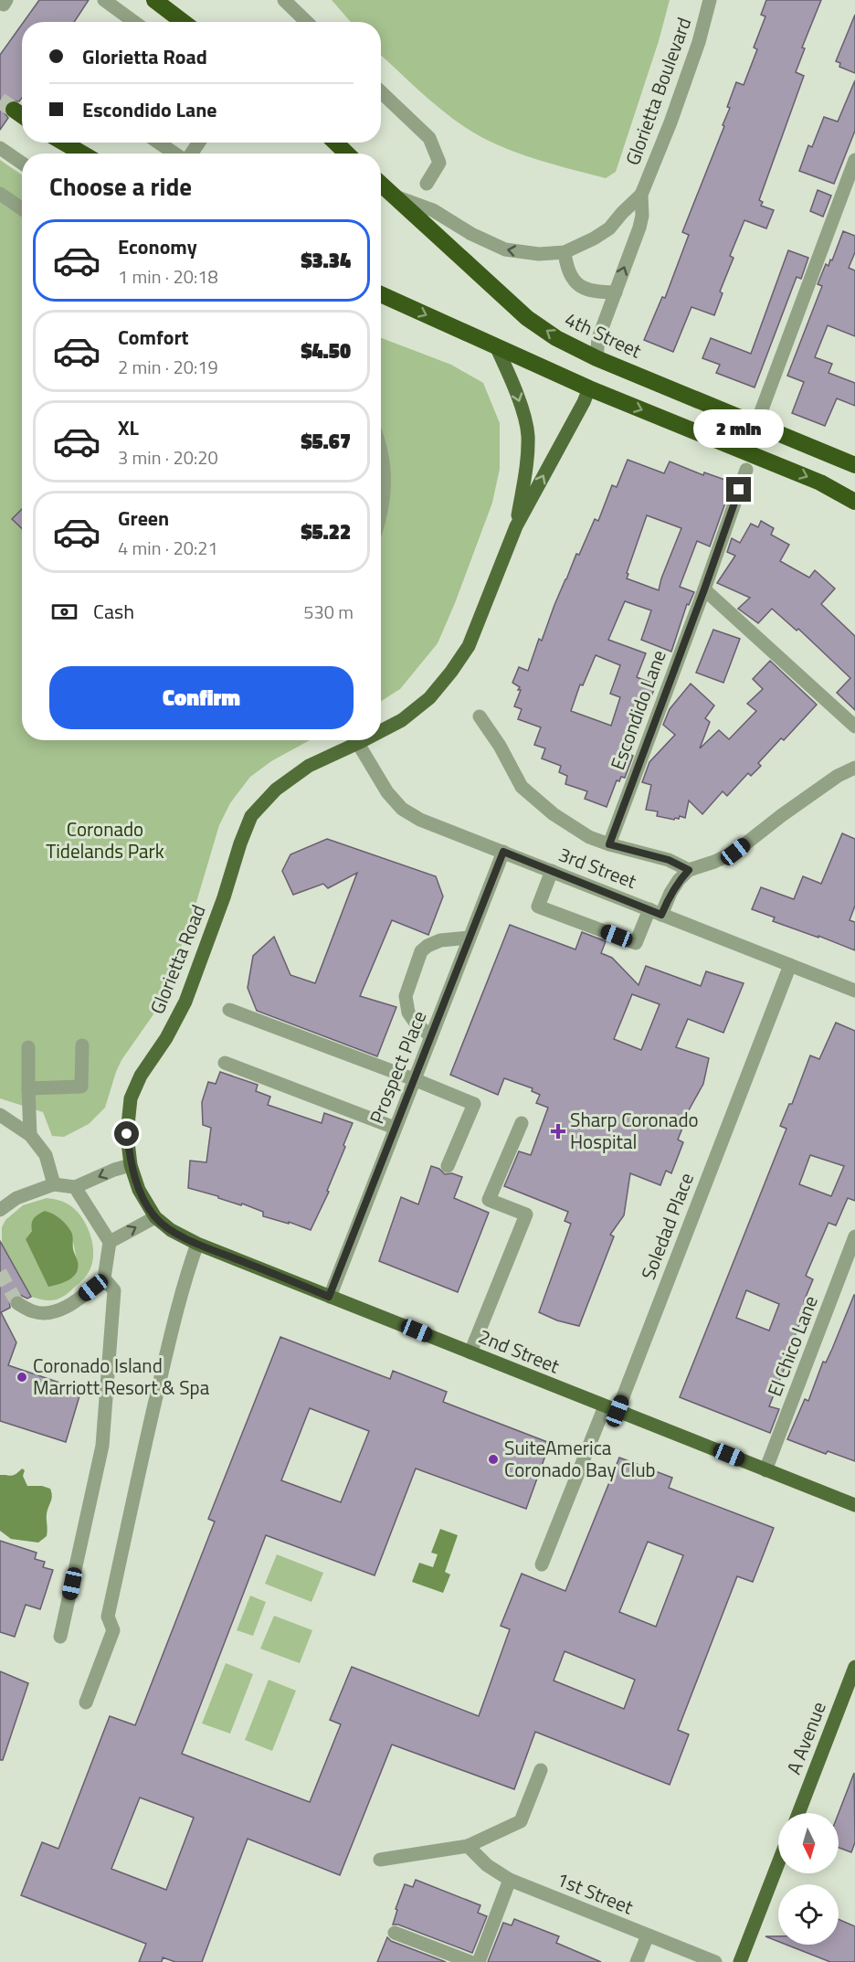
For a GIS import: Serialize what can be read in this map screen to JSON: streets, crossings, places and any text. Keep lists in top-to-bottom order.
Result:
{
  "streets": {
    "highway": ["4th Street"],
    "main road": ["Glorietta Road", "2nd Street", "A Avenue"],
    "street": [
      "Glorietta Boulevard",
      "Escondido Lane",
      "3rd Street",
      "Prospect Place",
      "Soledad Place",
      "El Chico Lane",
      "1st Street"
    ]
  },
  "crossings": [
    ["Glorietta Boulevard", "4th Street"],
    ["3rd Street", "Prospect Place"],
    ["3rd Street", "Soledad Place"],
    ["Glorietta Road", "2nd Street"],
    ["Prospect Place", "2nd Street"],
    ["Soledad Place", "2nd Street"],
    ["El Chico Lane", "2nd Street"]
  ],
  "parks": ["Coronado Tidelands Park"],
  "places": {
    "health": ["Sharp Coronado Hospital"],
    "other": ["Coronado Island Marriott Resort & Spa", "SuiteAmerica Coronado Bay Club"]
  },
  "north": "bottom",
  "page": {
    "banner": ["Glorietta Road", "Escondido Lane"],
    "heading": "Choose a ride",
    "list": [
      {
        "name": "Economy",
        "note": "1 min · 20:18",
        "value": "$3.34"
      },
      {
        "name": "Comfort",
        "note": "2 min · 20:19",
        "value": "$4.50"
      },
      {
        "name": "XL",
        "note": "3 min · 20:20",
        "value": "$5.67"
      },
      {
        "name": "Green",
        "note": "4 min · 20:21",
        "value": "$5.22"
      }
    ],
    "bubble": "2 min",
    "pay": ["Cash", "530 m"],
    "buttons": "Confirm"
  }
}
